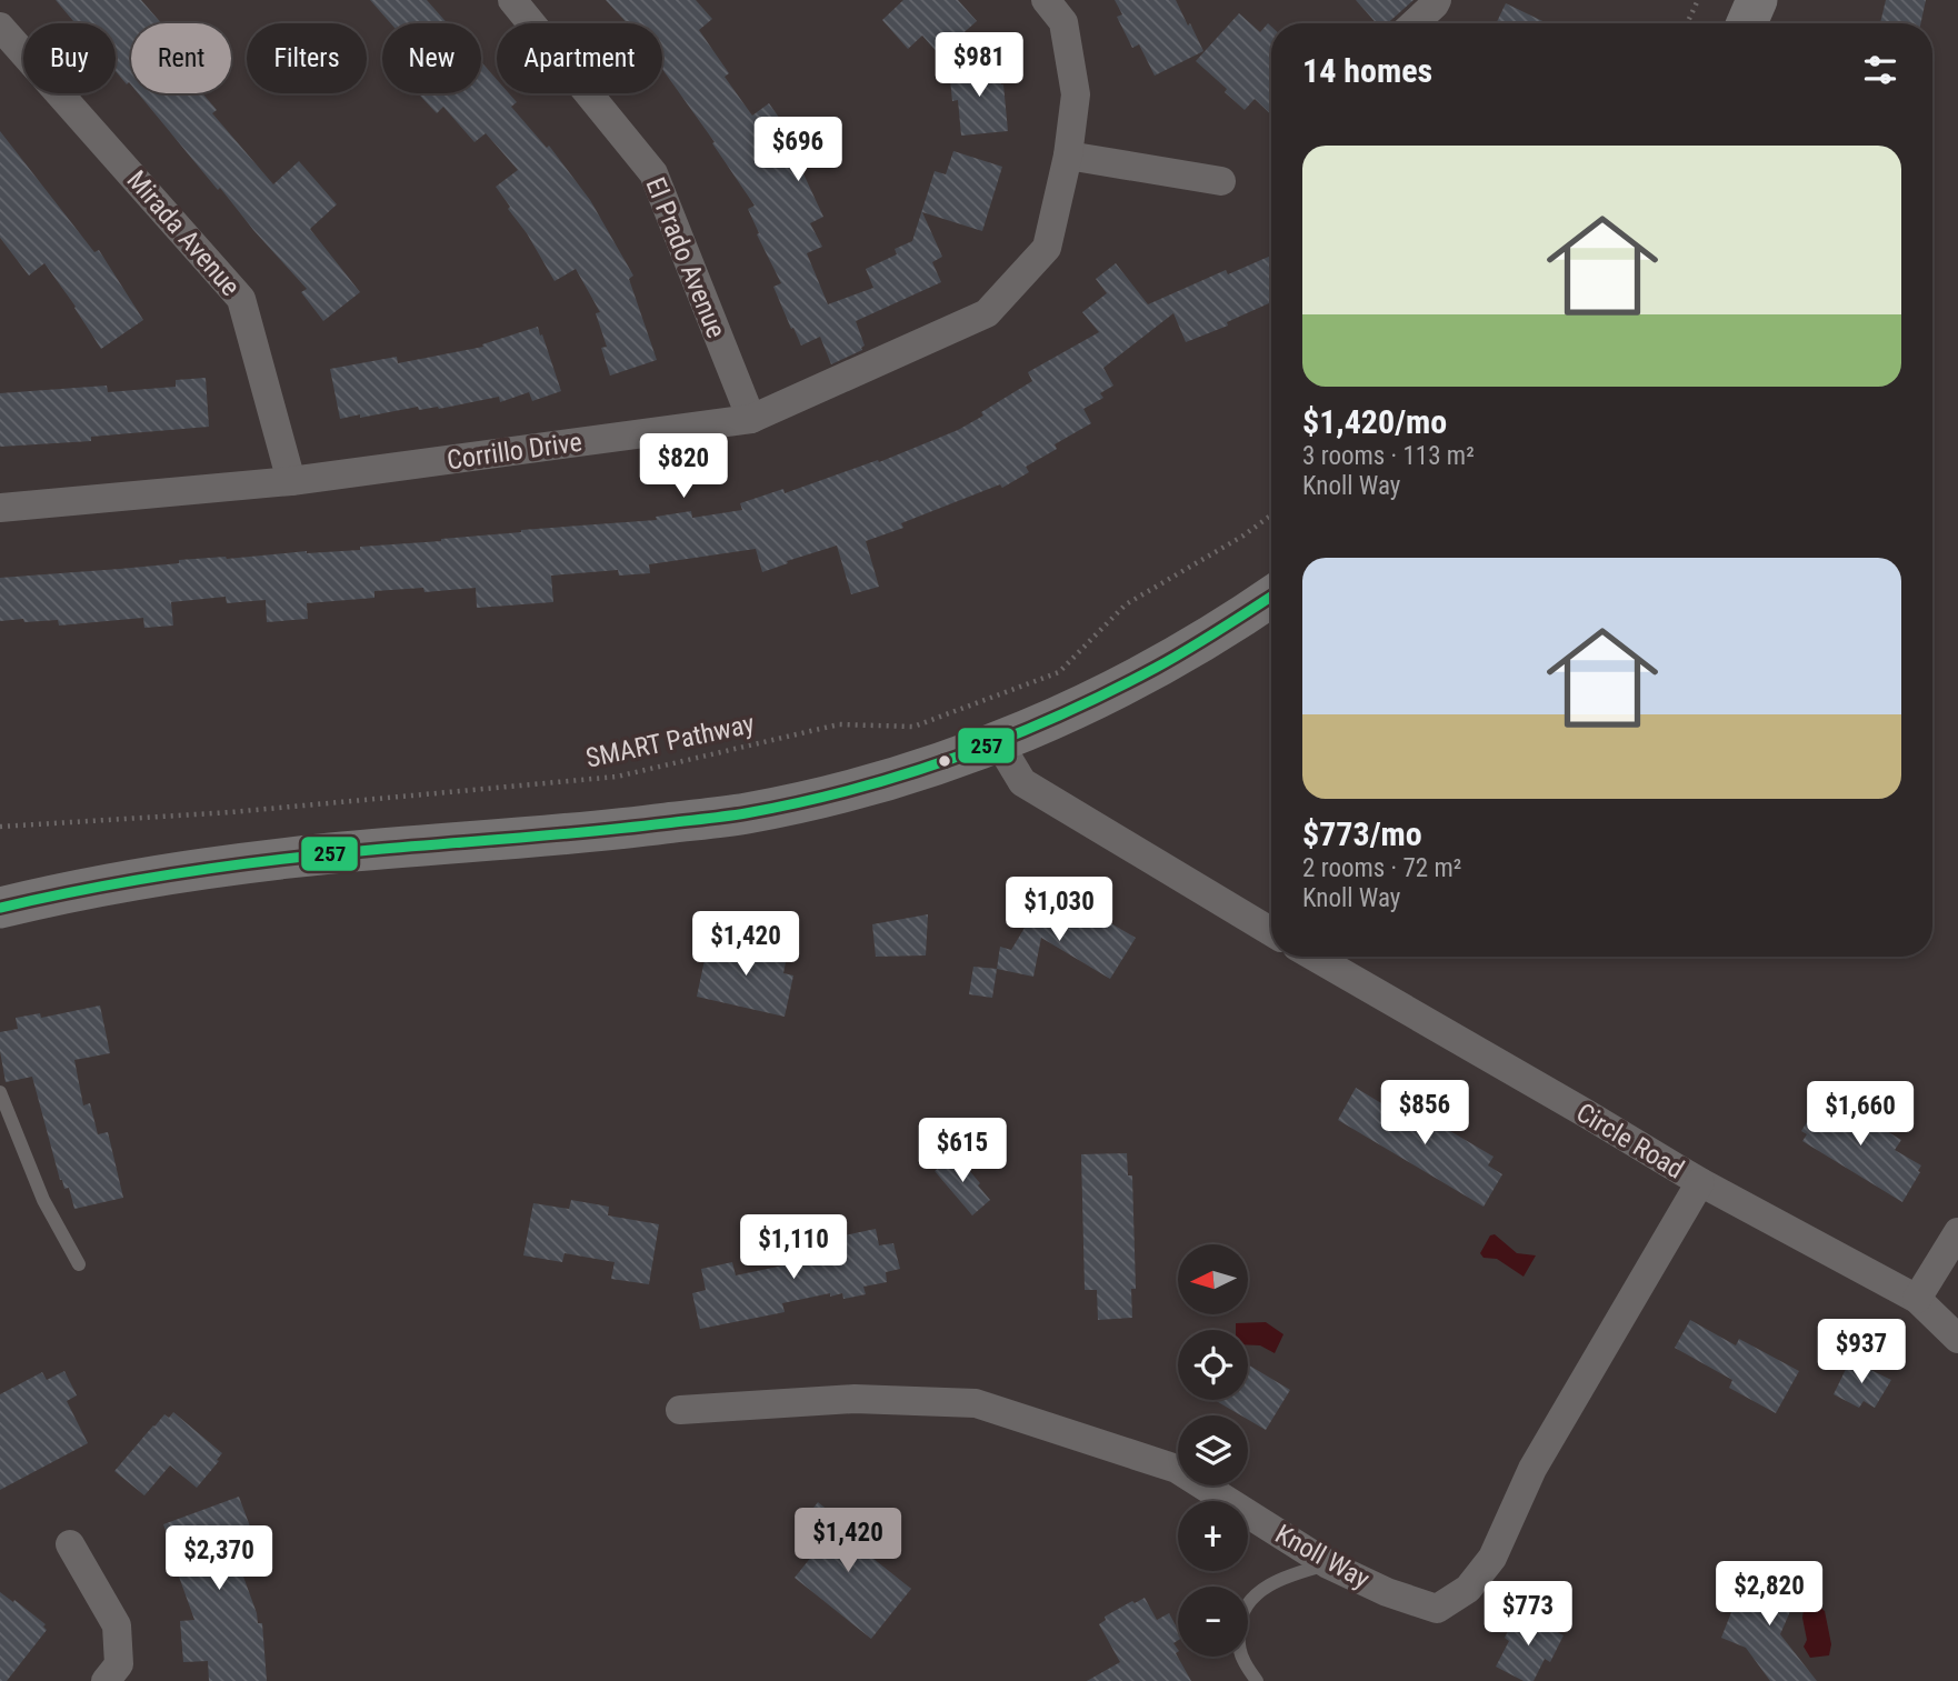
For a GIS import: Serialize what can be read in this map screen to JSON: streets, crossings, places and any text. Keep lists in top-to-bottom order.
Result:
{
  "streets": {
    "street": [
      "Mirada Avenue",
      "El Prado Avenue",
      "Corrillo Drive",
      "Circle Road",
      "Knoll Way"
    ],
    "path": ["SMART Pathway"]
  },
  "crossings": [
    ["Mirada Avenue", "Corrillo Drive"],
    ["El Prado Avenue", "Corrillo Drive"],
    ["Circle Road", "Knoll Way"]
  ],
  "lines": ["transit line 257"],
  "north": "left",
  "page": {
    "chip": [
      "Buy",
      "Rent",
      "Filters",
      "New",
      "Apartment"
    ],
    "heading": "14 homes",
    "price": [
      "$981",
      "$696",
      "$820",
      "$1,030",
      "$1,420",
      "$856",
      "$1,660",
      "$615",
      "$1,110",
      "$937",
      "$1,420",
      "$2,370",
      "$2,820",
      "$773"
    ],
    "list": [
      {
        "name": "$1,420/mo",
        "note": "3 rooms · 113 m² · Knoll Way"
      },
      {
        "name": "$773/mo",
        "note": "2 rooms · 72 m² · Knoll Way"
      }
    ],
    "map_buttons": ["+", "−"]
  }
}
